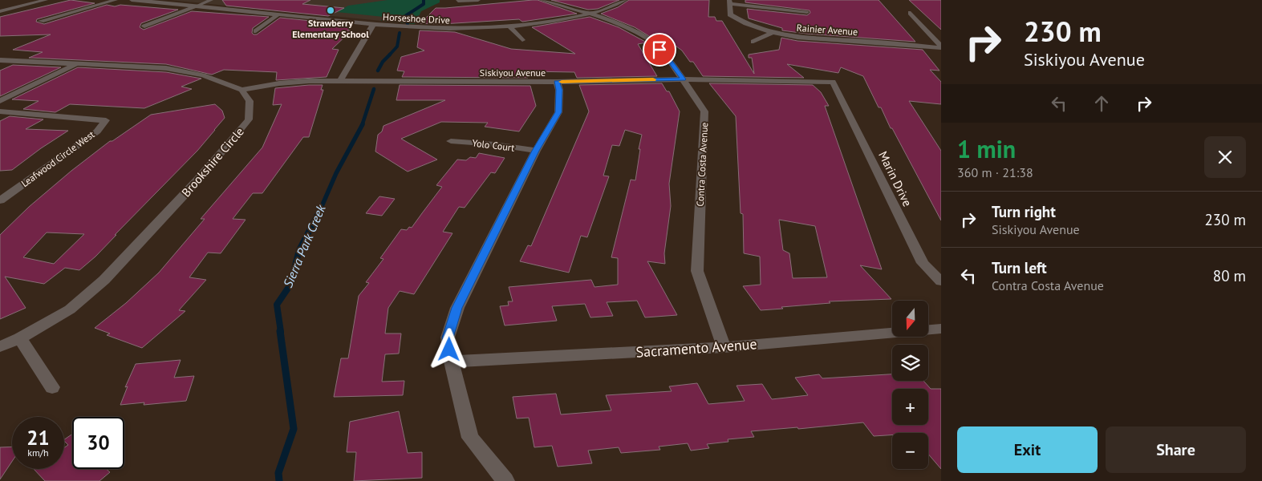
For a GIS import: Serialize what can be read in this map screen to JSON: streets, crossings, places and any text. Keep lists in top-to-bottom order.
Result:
{
  "streets": {
    "street": [
      "Horseshoe Drive",
      "Rainier Avenue",
      "Siskiyou Avenue",
      "Yolo Court",
      "Leafwood Circle West",
      "Brookshire Circle",
      "Contra Costa Avenue",
      "Marin Drive",
      "Sacramento Avenue"
    ]
  },
  "crossings": [
    ["Horseshoe Drive", "Contra Costa Avenue"],
    ["Siskiyou Avenue", "Brookshire Circle"],
    ["Siskiyou Avenue", "Contra Costa Avenue"],
    ["Siskiyou Avenue", "Marin Drive"],
    ["Contra Costa Avenue", "Sacramento Avenue"]
  ],
  "water": ["Sierra Park Creek"],
  "places": ["Strawberry Elementary School"],
  "north": "bottom",
  "page": {
    "turn": ["230 m", "Siskiyou Avenue"],
    "heading": ["1 min", "360 m · 21:38"],
    "list": [
      {
        "name": "Turn right",
        "note": "Siskiyou Avenue",
        "value": "230 m"
      },
      {
        "name": "Turn left",
        "note": "Contra Costa Avenue",
        "value": "80 m"
      }
    ],
    "map_buttons": ["+", "−"],
    "speed": "21 km/h",
    "limit": "30",
    "buttons": ["Exit", "Share"]
  }
}
